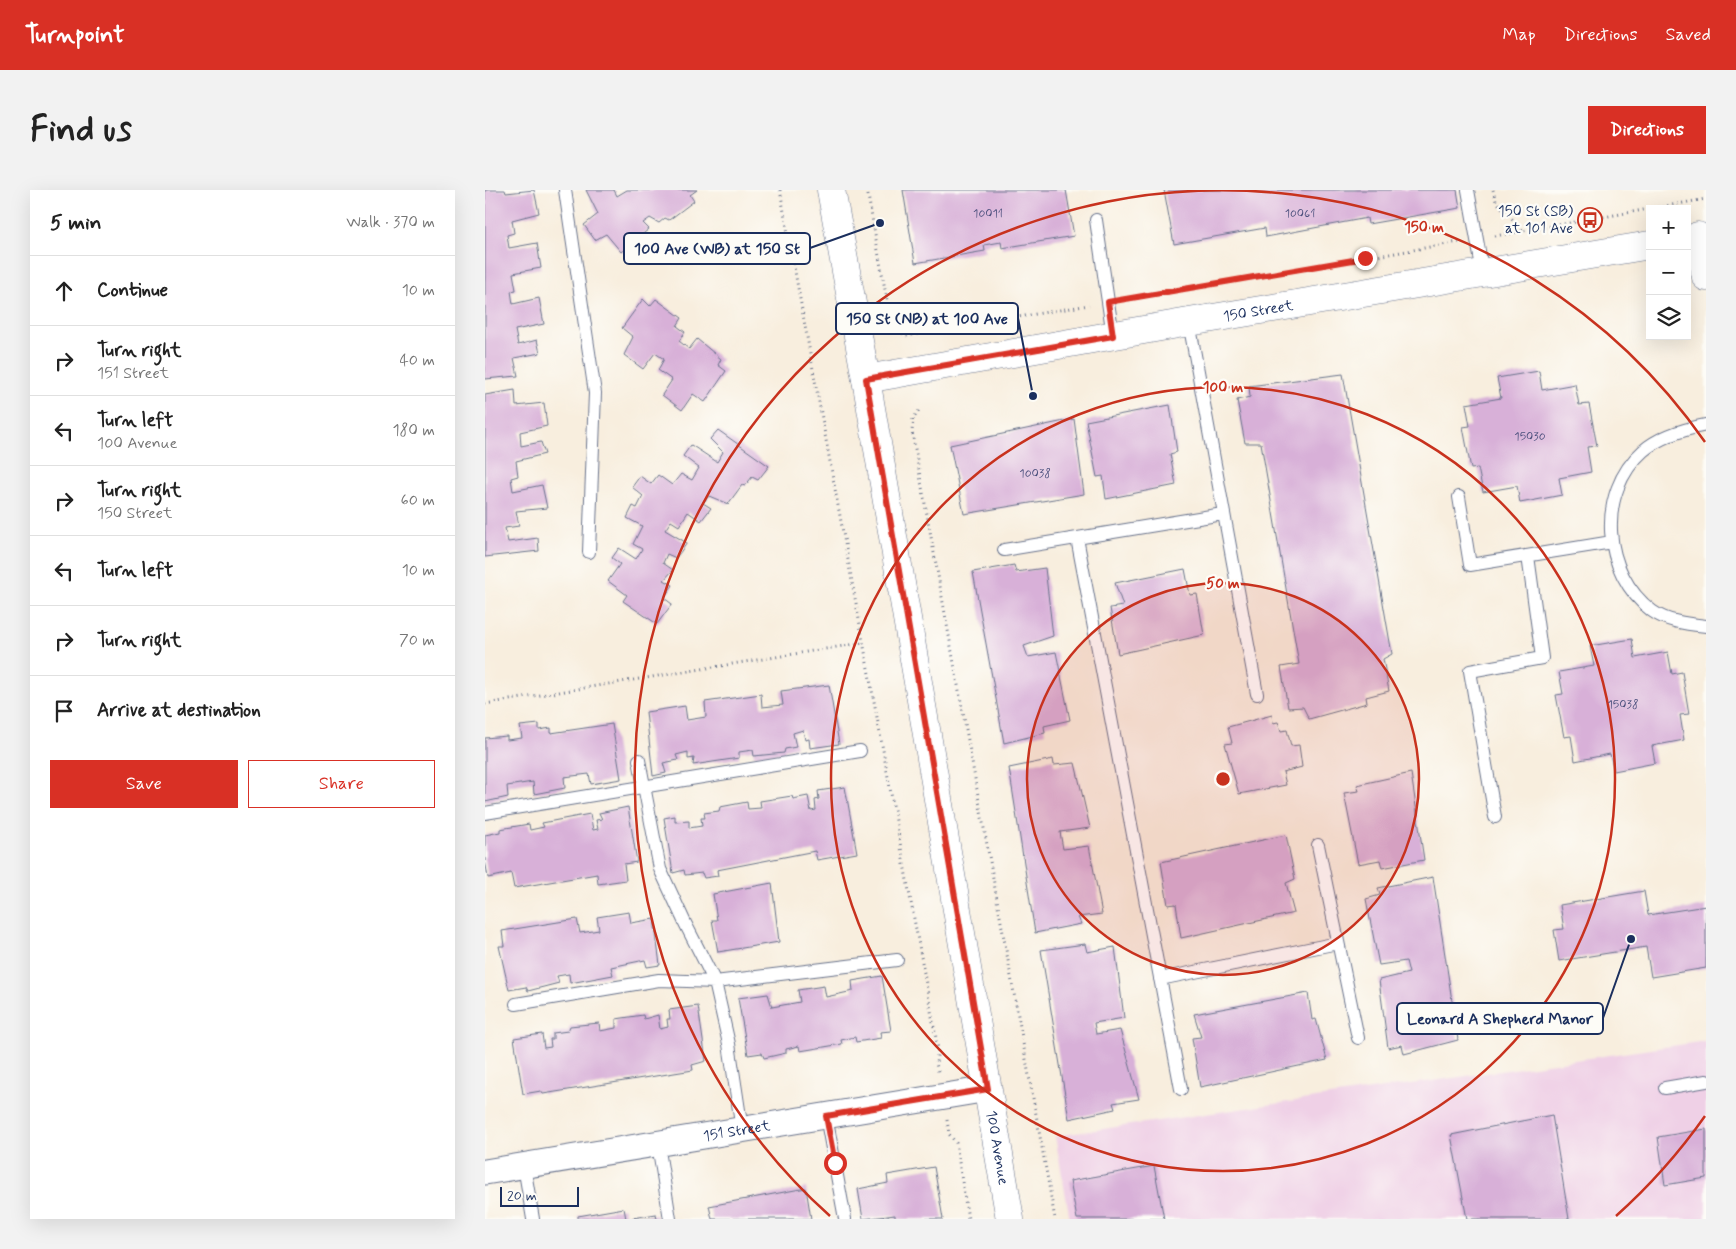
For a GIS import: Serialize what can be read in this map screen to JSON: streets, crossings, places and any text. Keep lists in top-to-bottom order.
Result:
{
  "streets": {
    "main road": ["150 Street", "100 Avenue"],
    "street": ["151 Street"]
  },
  "crossings": [
    ["150 Street", "100 Avenue"],
    ["151 Street", "100 Avenue"]
  ],
  "places": {
    "bus stop": ["150 St (SB) at 101 Ave"],
    "other": ["100 Ave (WB) at 150 St", "150 St (NB) at 100 Ave", "Leonard A Shepherd Manor"]
  },
  "house_numbers": [
    "10011",
    "10061",
    "15030",
    "10038",
    "15038"
  ],
  "scale_bar": "20 m",
  "page": {
    "header": "Turnpoint",
    "nav": ["Map", "Directions", "Saved"],
    "buttons": [
      "Directions",
      ["Save", "Share"]
    ],
    "title": "Find us",
    "heading": ["5 min", "Walk · 370 m"],
    "map_buttons": ["+", "−"],
    "list": [
      ["Continue", "10 m"],
      ["Turn right", "151 Street", "40 m"],
      ["Turn left", "100 Avenue", "180 m"],
      ["Turn right", "150 Street", "60 m"],
      ["Turn left", "10 m"],
      ["Turn right", "70 m"],
      "Arrive at destination"
    ],
    "scale": "20 m"
  },
  "rings": ["150 m", "100 m", "50 m"]
}
